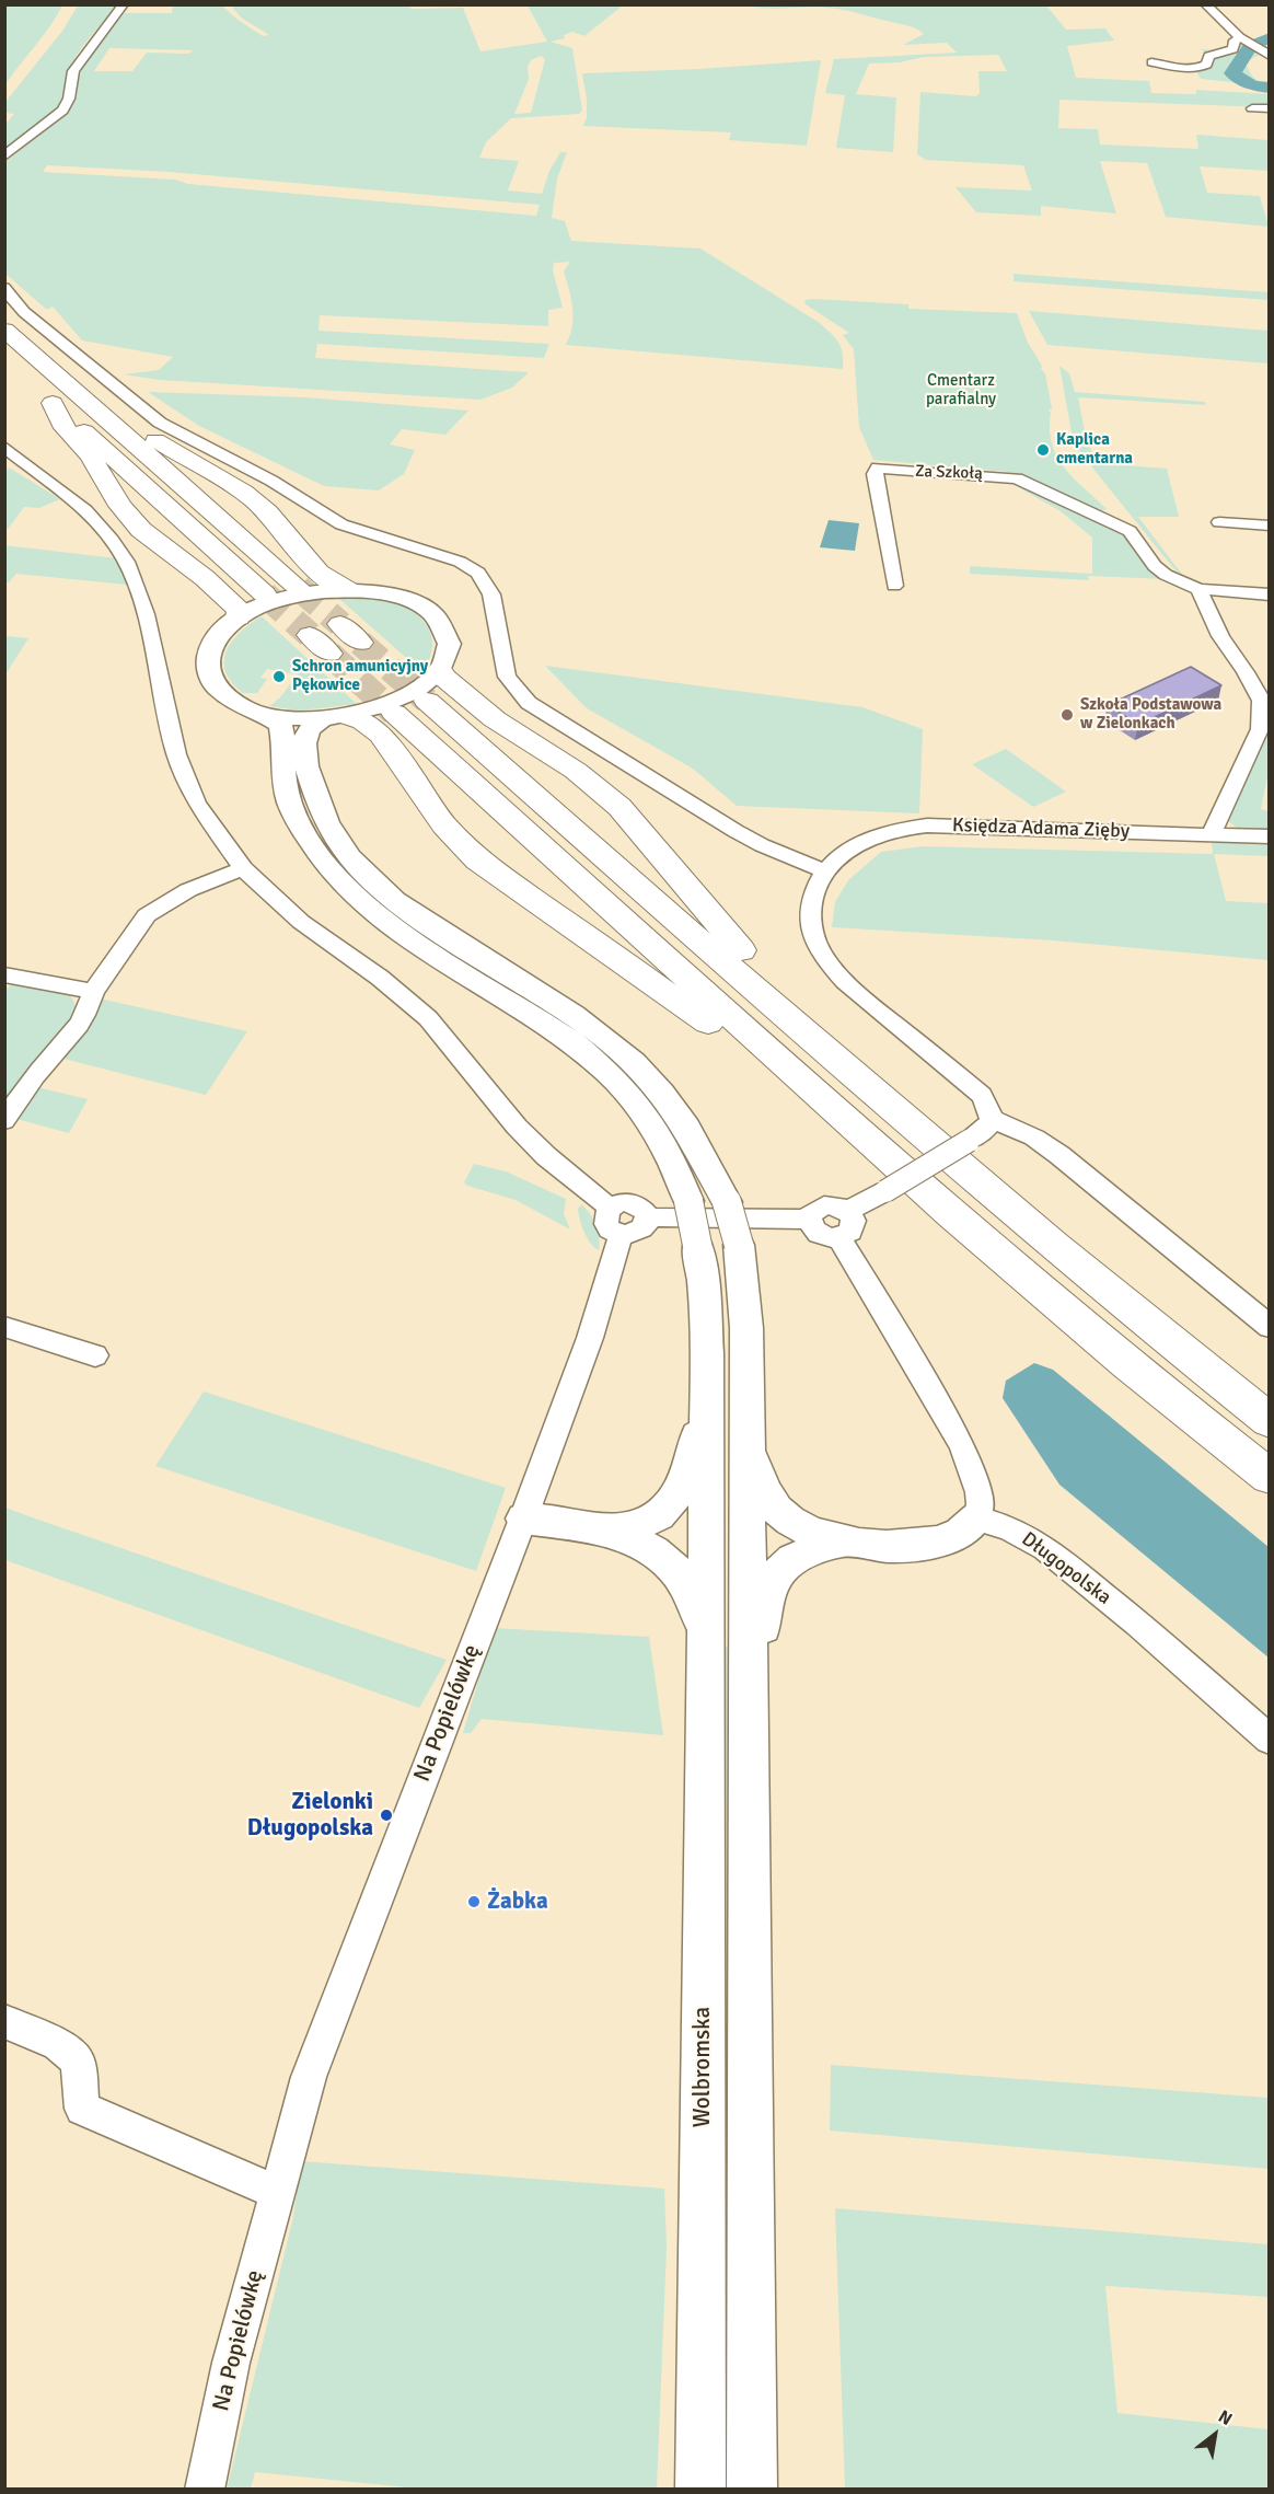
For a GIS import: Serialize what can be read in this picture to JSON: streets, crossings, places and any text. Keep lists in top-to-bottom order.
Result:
{
  "streets": {
    "main road": ["Wolbromska"],
    "street": [
      "Za Szkołą",
      "Księdza Adama Zięby",
      "Długopolska",
      "Na Popielówkę"
    ]
  },
  "parks": ["Cmentarz parafialny"],
  "places": [
    "Kaplica cmentarna",
    "Schron amunicyjny Pękowice",
    "Szkoła Podstawowa w Zielonkach",
    "Zielonki Długopolska",
    "Żabka"
  ],
  "north": "top right"
}
